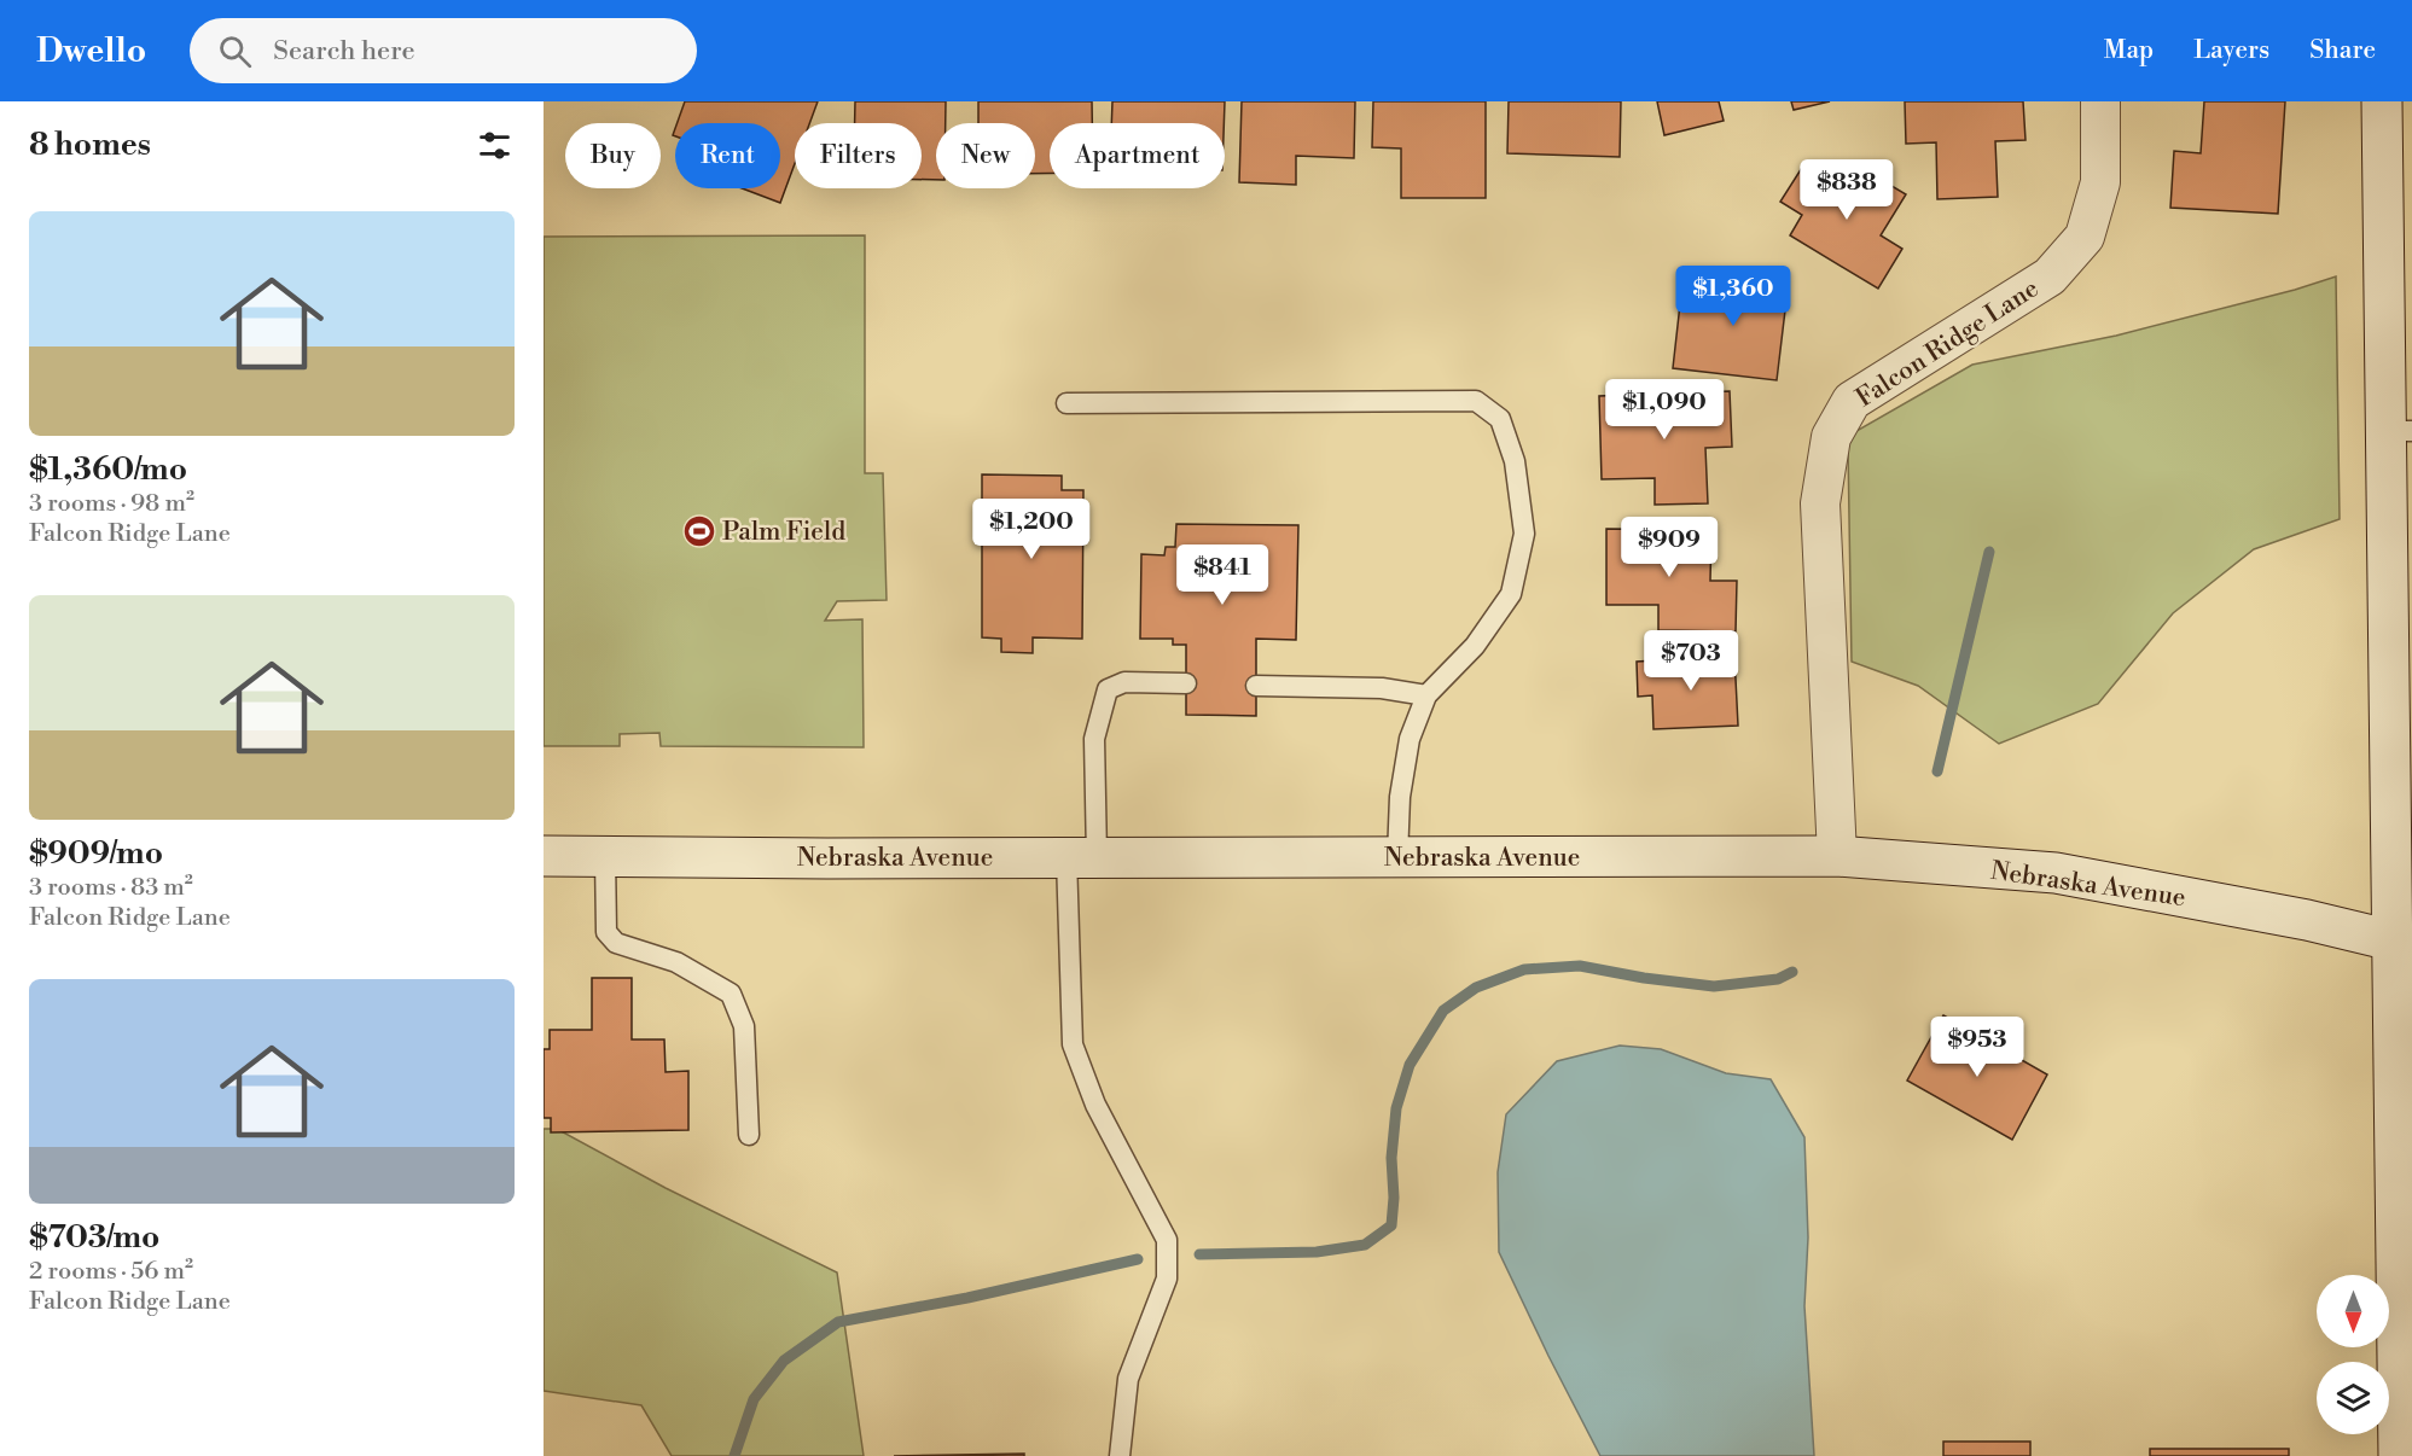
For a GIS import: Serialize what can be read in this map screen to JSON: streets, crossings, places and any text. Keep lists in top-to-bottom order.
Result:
{
  "streets": {
    "main road": ["Nebraska Avenue"],
    "street": ["Falcon Ridge Lane"]
  },
  "crossings": [
    ["Falcon Ridge Lane", "Nebraska Avenue"]
  ],
  "places": {
    "sports": ["Palm Field"]
  },
  "north": "bottom",
  "page": {
    "header": "Dwello",
    "search": "Search here",
    "nav": ["Map", "Layers", "Share"],
    "heading": "8 homes",
    "chip": [
      "Buy",
      "Rent",
      "Filters",
      "New",
      "Apartment"
    ],
    "price": [
      "$838",
      "$1,360",
      "$1,090",
      "$1,200",
      "$909",
      "$841",
      "$703",
      "$953"
    ],
    "list": [
      {
        "name": "$1,360/mo",
        "note": "3 rooms · 98 m² · Falcon Ridge Lane"
      },
      {
        "name": "$909/mo",
        "note": "3 rooms · 83 m² · Falcon Ridge Lane"
      },
      {
        "name": "$703/mo",
        "note": "2 rooms · 56 m² · Falcon Ridge Lane"
      }
    ]
  }
}
